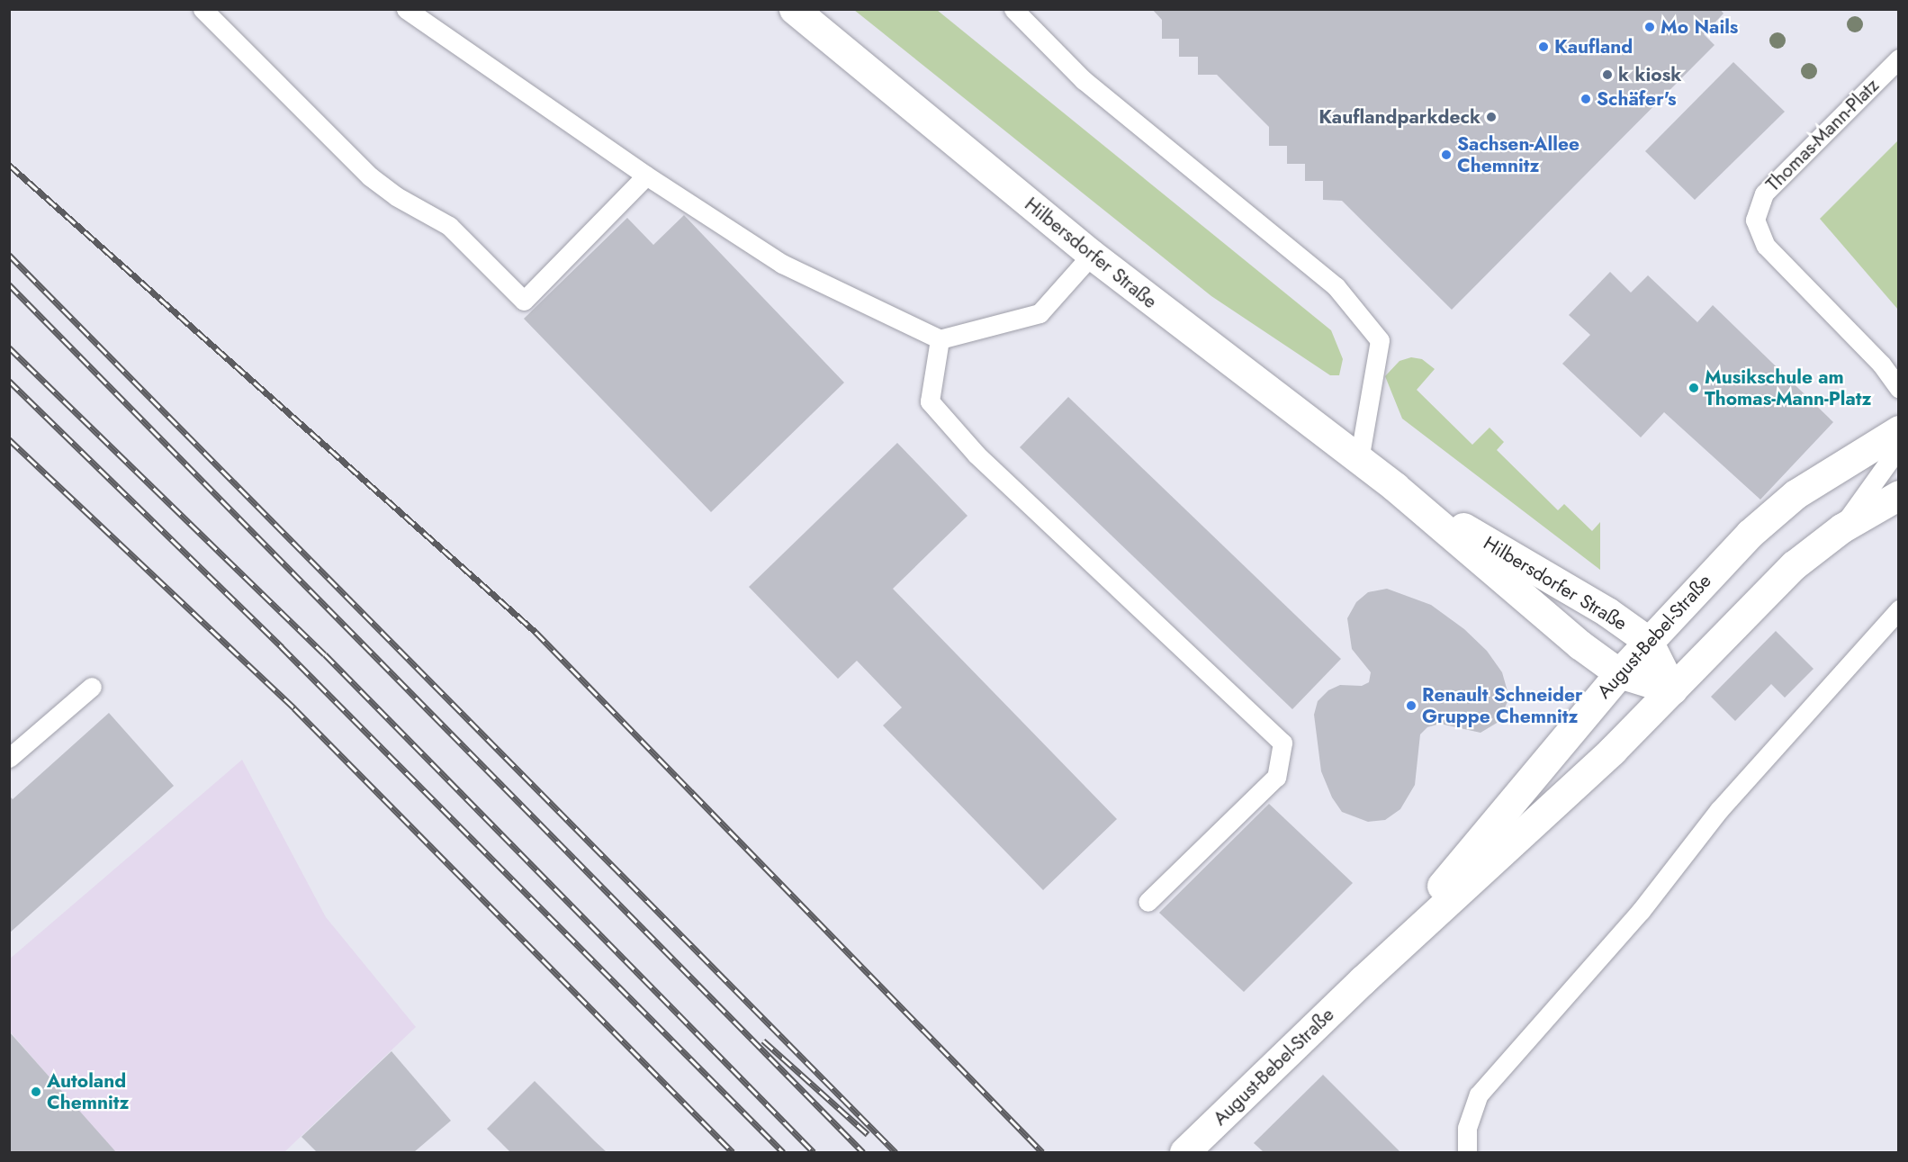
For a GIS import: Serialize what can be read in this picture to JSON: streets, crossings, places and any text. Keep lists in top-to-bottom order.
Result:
{
  "streets": {
    "main road": ["Hilbersdorfer Straße", "August-Bebel-Straße"],
    "lane": ["Thomas-Mann-Platz"]
  },
  "crossings": [
    ["Hilbersdorfer Straße", "August-Bebel-Straße"]
  ],
  "places": [
    "Mo Nails",
    "Kaufland",
    "k kiosk",
    "Schäfer's",
    "Kauflandparkdeck",
    "Sachsen-Allee Chemnitz",
    "Musikschule am Thomas-Mann-Platz",
    "Renault Schneider Gruppe Chemnitz",
    "Autoland Chemnitz"
  ]
}
